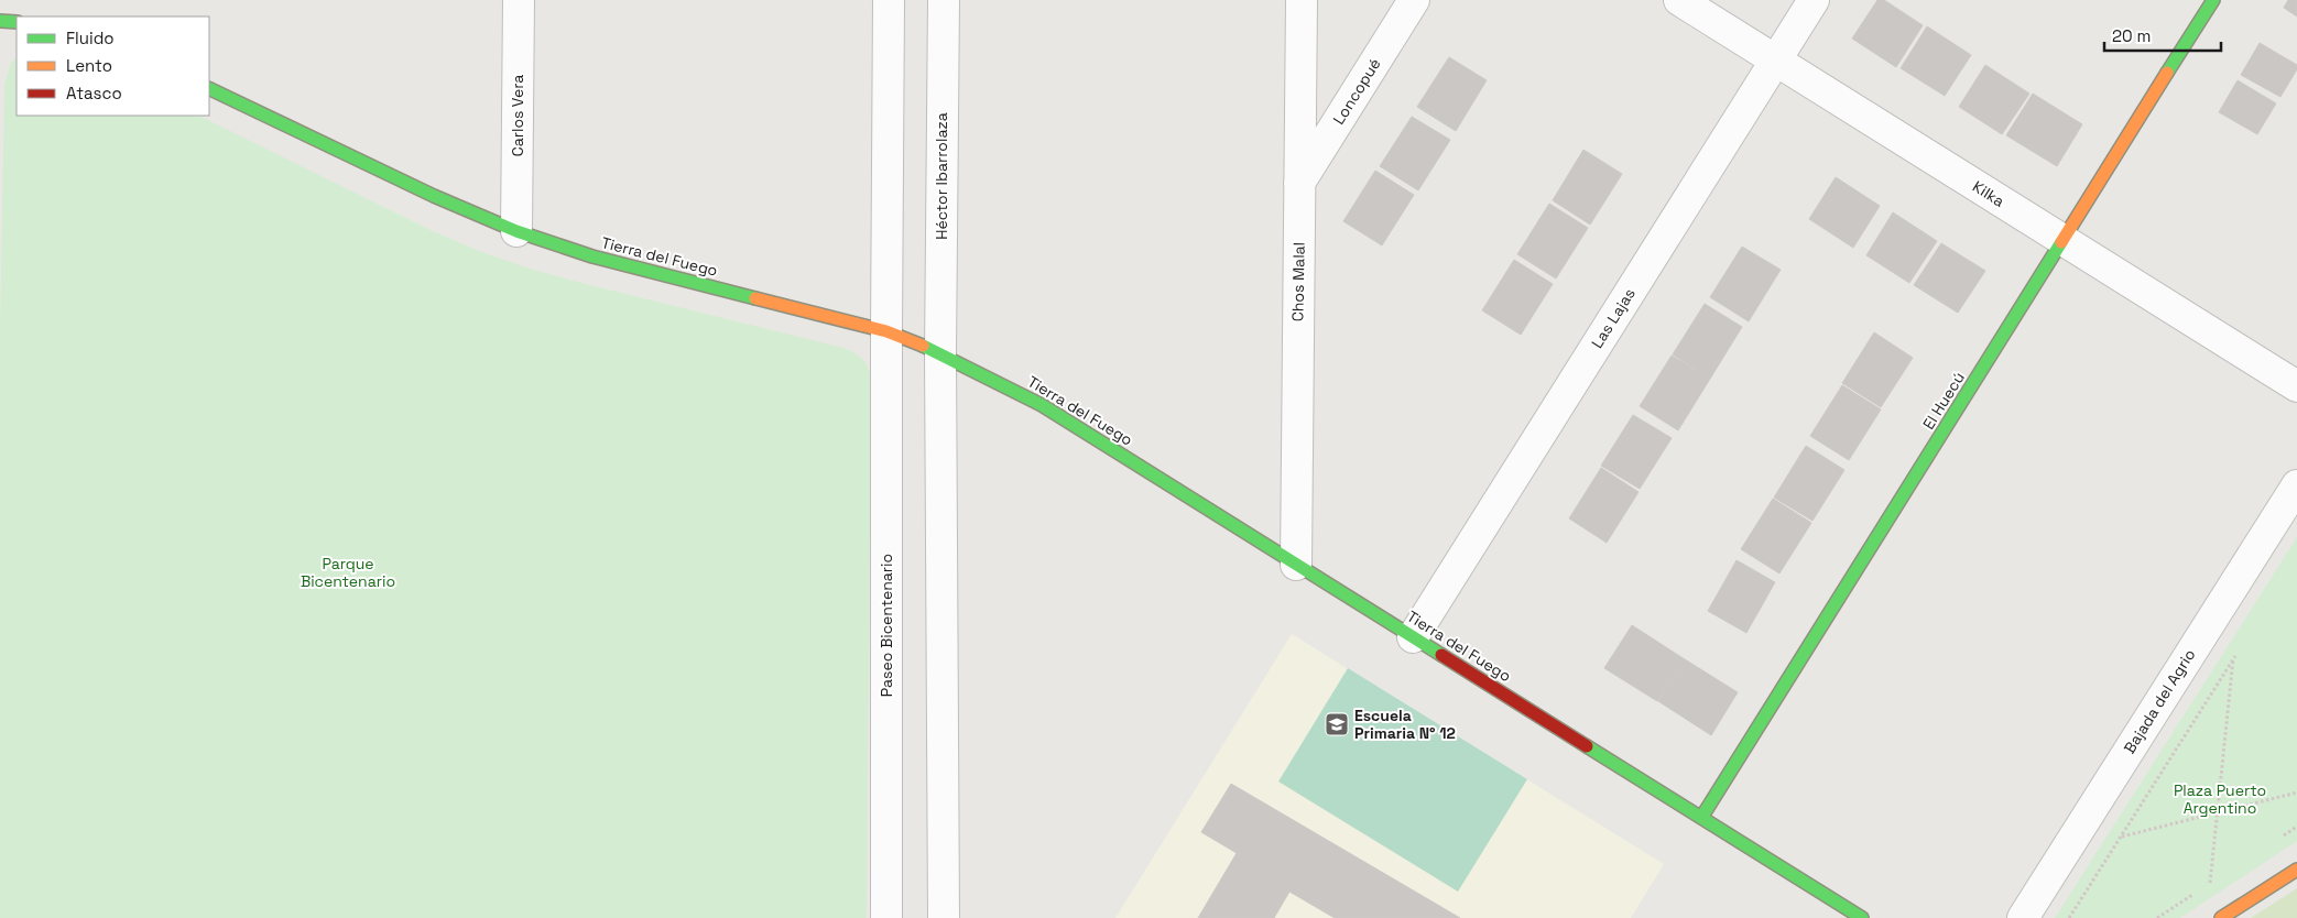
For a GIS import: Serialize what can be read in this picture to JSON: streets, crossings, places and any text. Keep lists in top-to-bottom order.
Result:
{
  "streets": {
    "street": [
      "Loncopué",
      "Carlos Vera",
      "Héctor Ibarrolaza",
      "Kilka",
      "Tierra del Fuego",
      "Chos Malal",
      "Las Lajas",
      "El Huecú",
      "Paseo Bicentenario",
      "Bajada del Agrio"
    ]
  },
  "crossings": [
    ["Loncopué", "Chos Malal"],
    ["Carlos Vera", "Tierra del Fuego"],
    ["Héctor Ibarrolaza", "Tierra del Fuego"],
    ["Kilka", "Las Lajas"],
    ["Kilka", "El Huecú"],
    ["Tierra del Fuego", "Chos Malal"],
    ["Tierra del Fuego", "Las Lajas"],
    ["Tierra del Fuego", "El Huecú"],
    ["Tierra del Fuego", "Paseo Bicentenario"]
  ],
  "parks": ["Parque Bicentenario", "Plaza Puerto Argentino"],
  "places": {
    "school or university": ["Escuela Primaria N° 12"]
  },
  "legend": ["Fluido", "Lento", "Atasco"],
  "scale_bar": "20 m"
}
